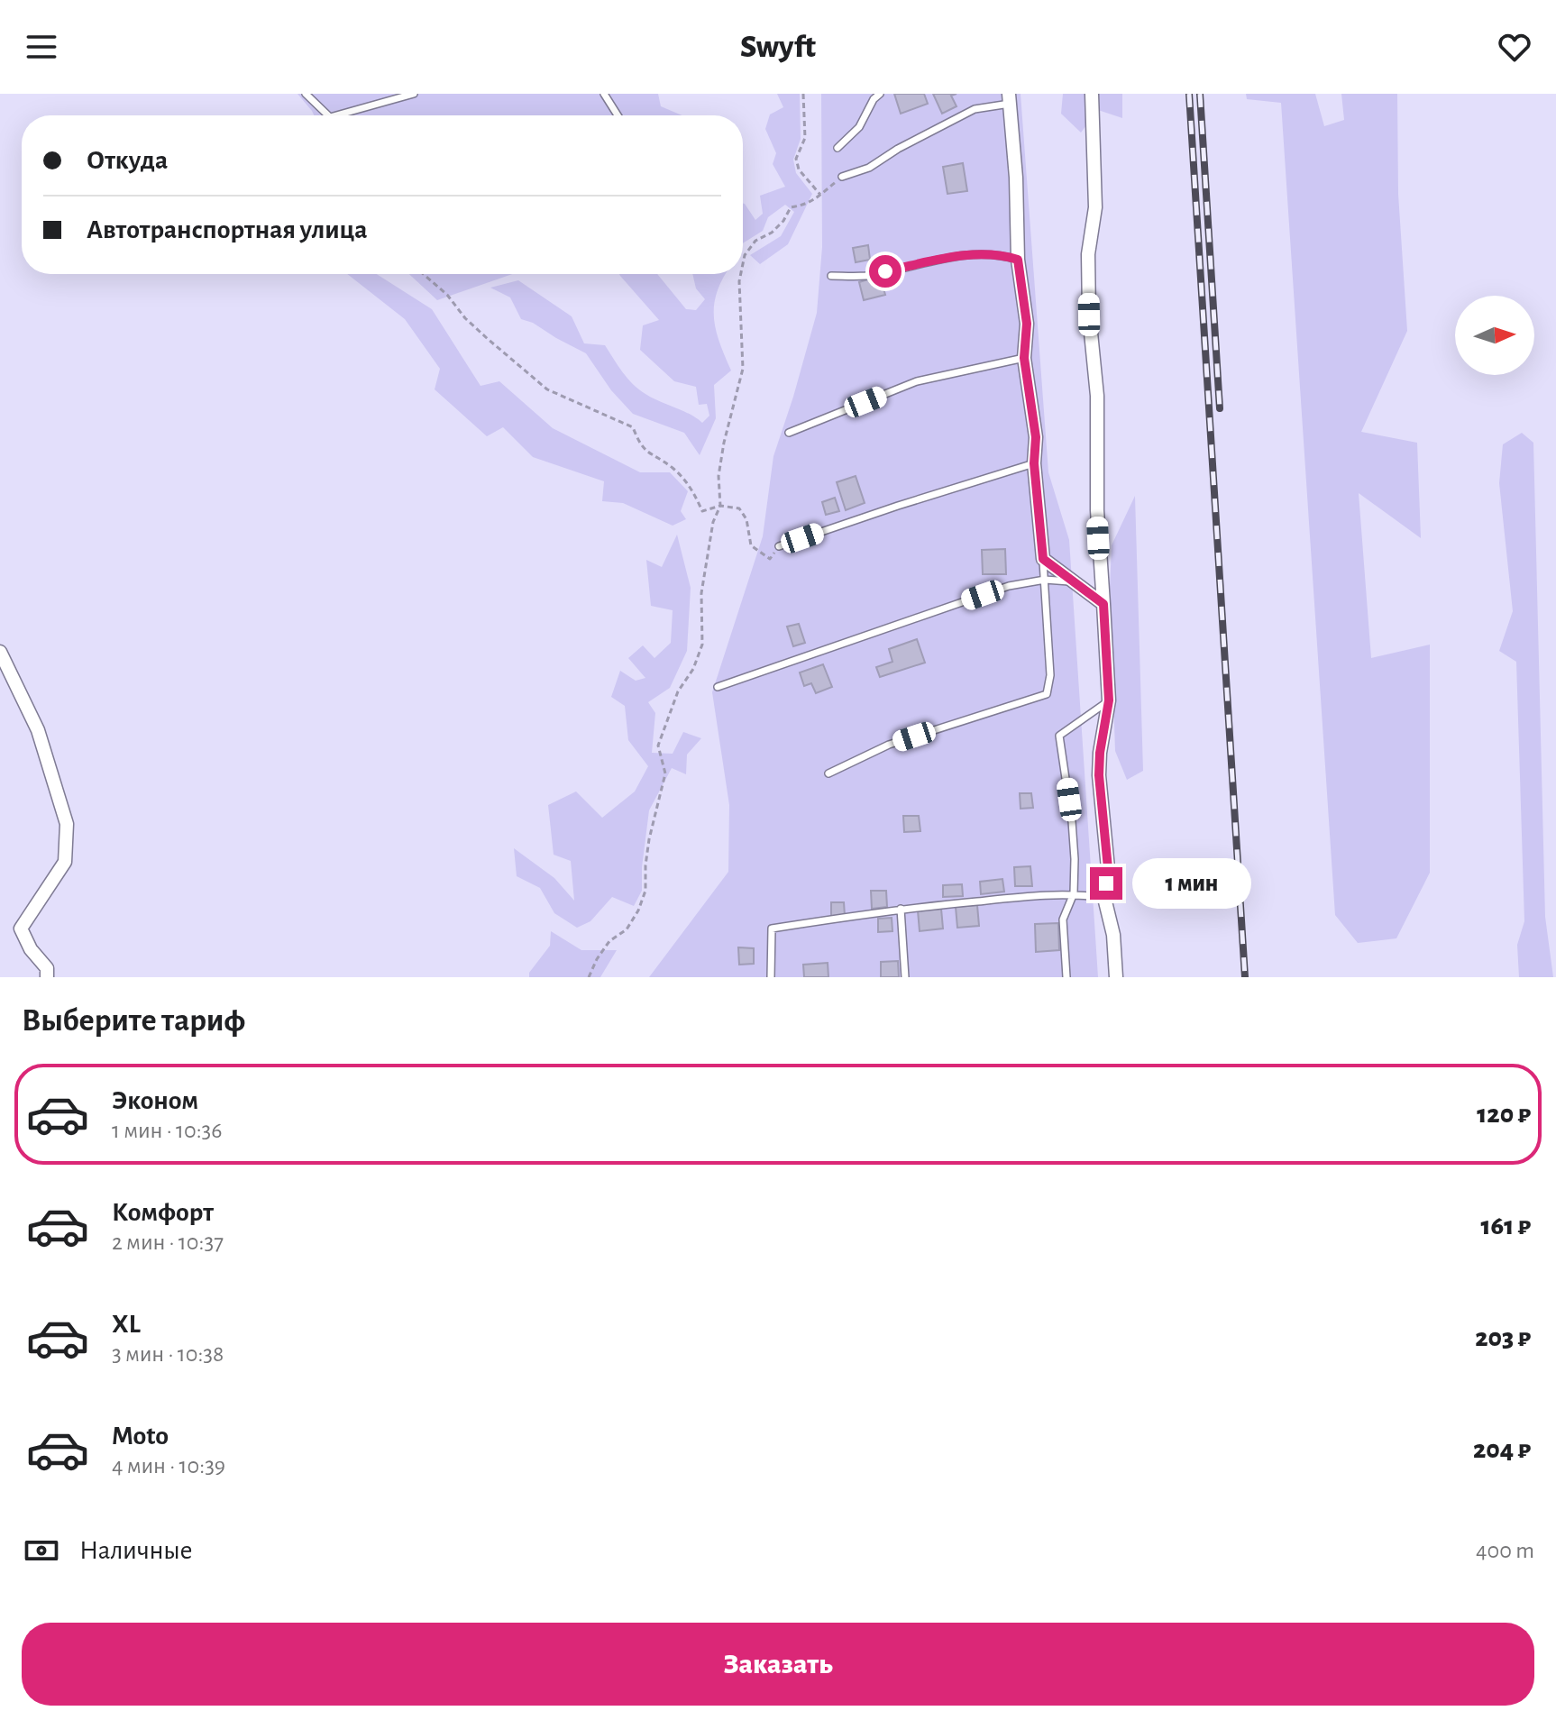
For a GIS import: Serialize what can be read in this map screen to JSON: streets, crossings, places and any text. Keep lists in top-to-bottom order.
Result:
{
  "north": "right",
  "page": {
    "header": "Swyft",
    "banner": ["Откуда", "Автотранспортная улица"],
    "bubble": "1 мин",
    "heading": "Выберите тариф",
    "list": [
      {
        "name": "Эконом",
        "note": "1 мин · 10:36",
        "value": "120 ₽"
      },
      {
        "name": "Комфорт",
        "note": "2 мин · 10:37",
        "value": "161 ₽"
      },
      {
        "name": "XL",
        "note": "3 мин · 10:38",
        "value": "203 ₽"
      },
      {
        "name": "Moto",
        "note": "4 мин · 10:39",
        "value": "204 ₽"
      }
    ],
    "pay": ["Наличные", "400 m"],
    "buttons": "Заказать"
  }
}
